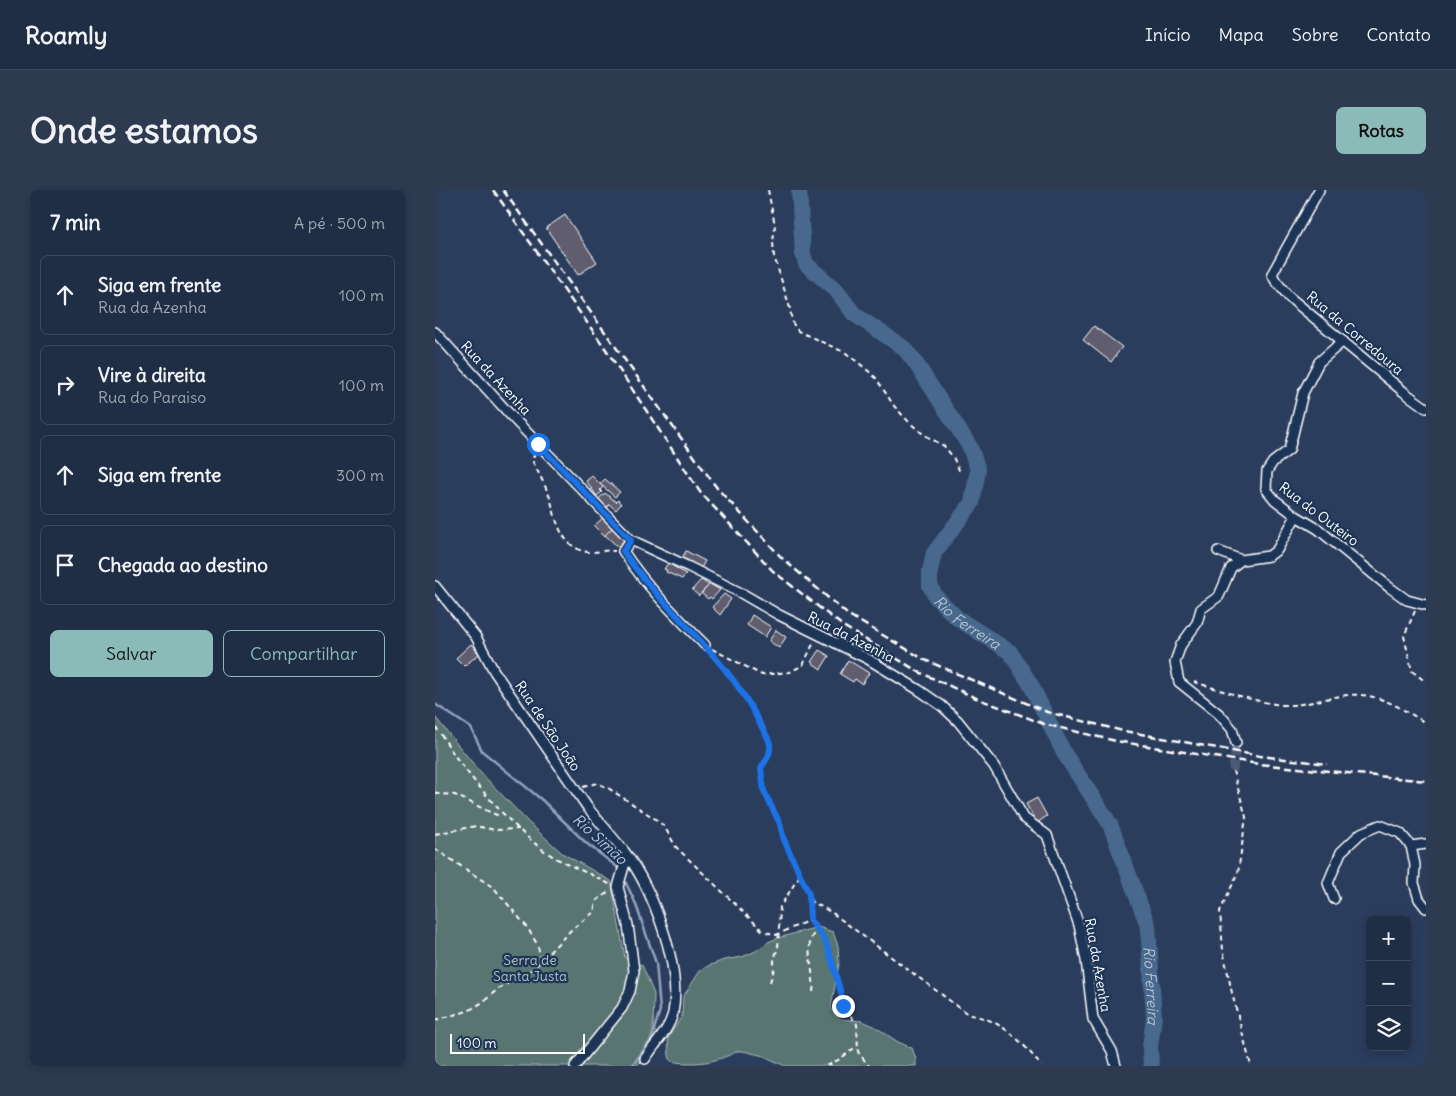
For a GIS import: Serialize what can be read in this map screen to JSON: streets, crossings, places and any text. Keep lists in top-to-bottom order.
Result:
{
  "streets": {
    "street": [
      "Rua da Corredoura",
      "Rua da Azenha",
      "Rua do Outeiro",
      "Rua de São João"
    ]
  },
  "crossings": [
    ["Rua da Corredoura", "Rua do Outeiro"]
  ],
  "water": ["Rio Ferreira", "Rio Simão"],
  "parks": ["Serra de Santa Justa"],
  "scale_bar": "100 m",
  "page": {
    "header": "Roamly",
    "nav": [
      "Início",
      "Mapa",
      "Sobre",
      "Contato"
    ],
    "buttons": [
      "Rotas",
      ["Salvar", "Compartilhar"]
    ],
    "title": "Onde estamos",
    "heading": ["7 min", "A pé · 500 m"],
    "list": [
      ["Siga em frente", "Rua da Azenha", "100 m"],
      ["Vire à direita", "Rua do Paraiso", "100 m"],
      ["Siga em frente", "300 m"],
      "Chegada ao destino"
    ],
    "map_buttons": ["+", "−"],
    "scale": "100 m"
  }
}
